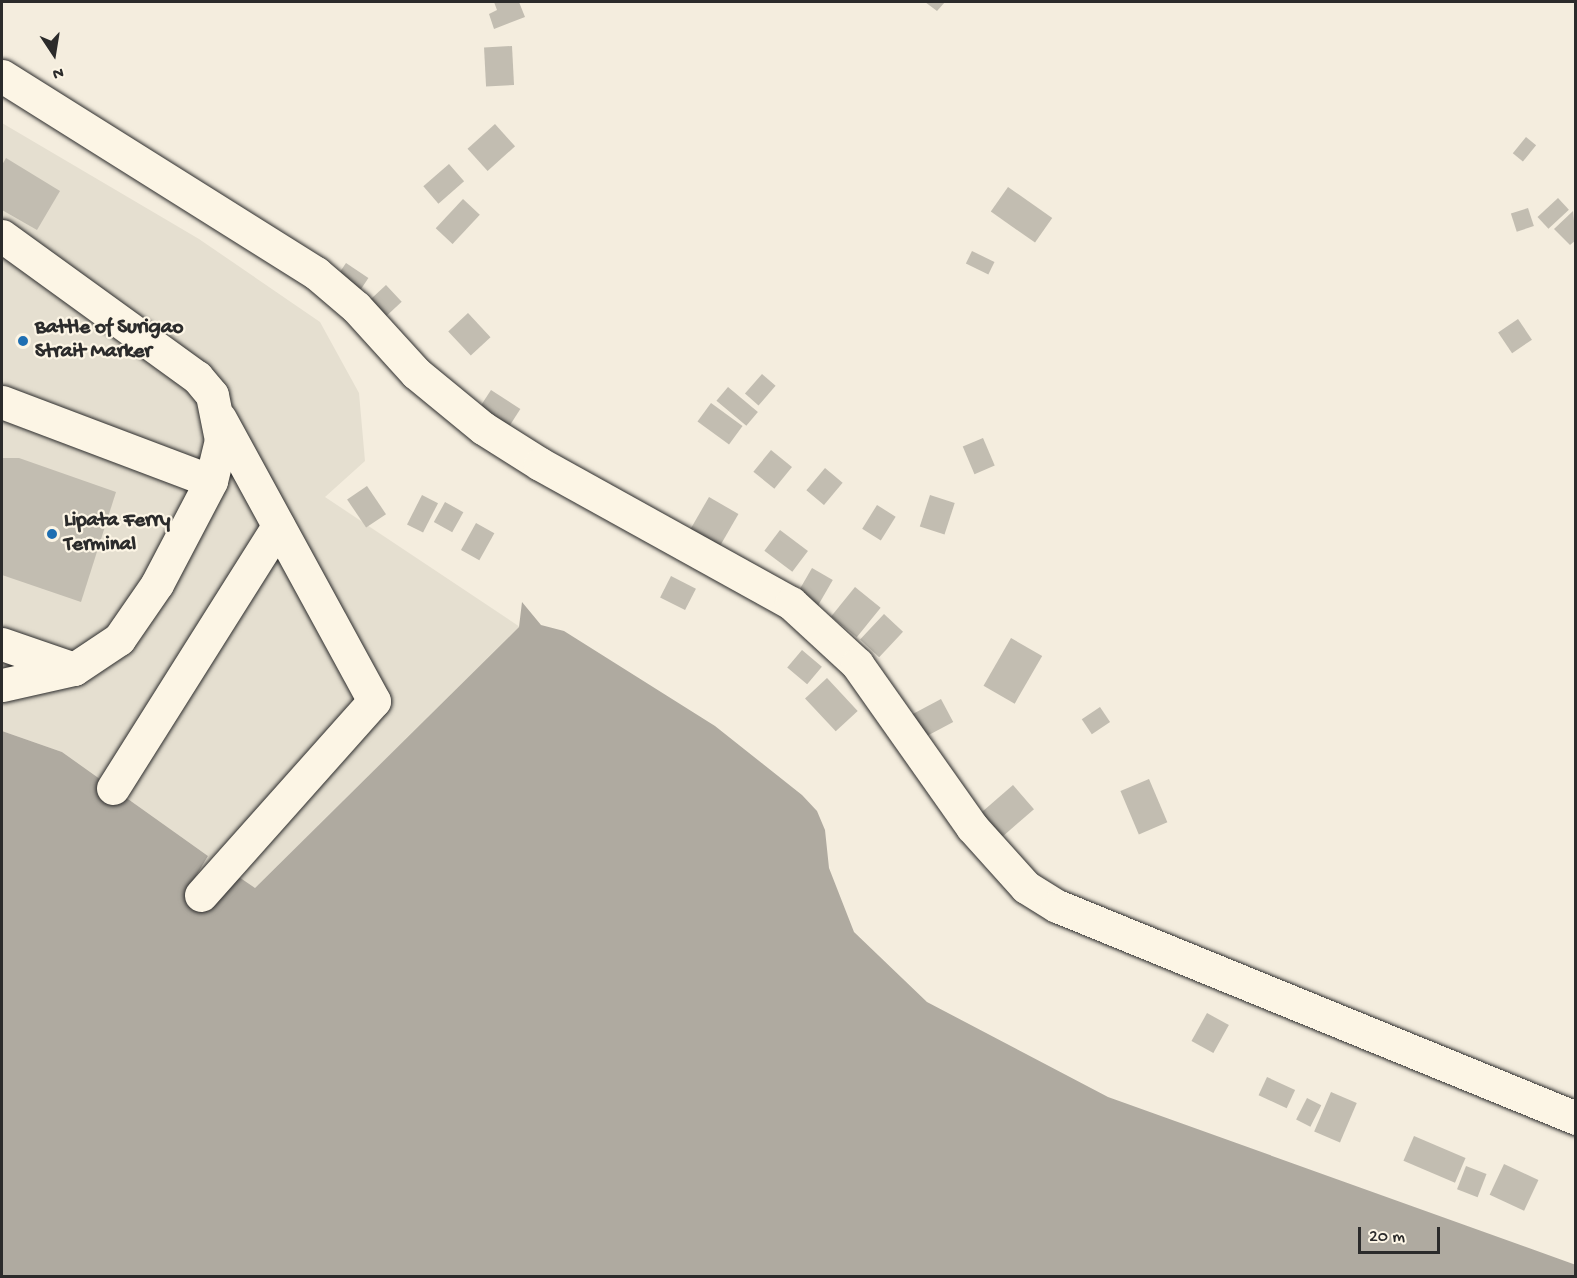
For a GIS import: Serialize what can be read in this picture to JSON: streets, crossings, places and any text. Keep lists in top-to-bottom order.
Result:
{
  "places": ["Battle of Surigao Strait Marker", "Lipata Ferry Terminal"],
  "scale_bar": "20 m",
  "north": "bottom"
}
